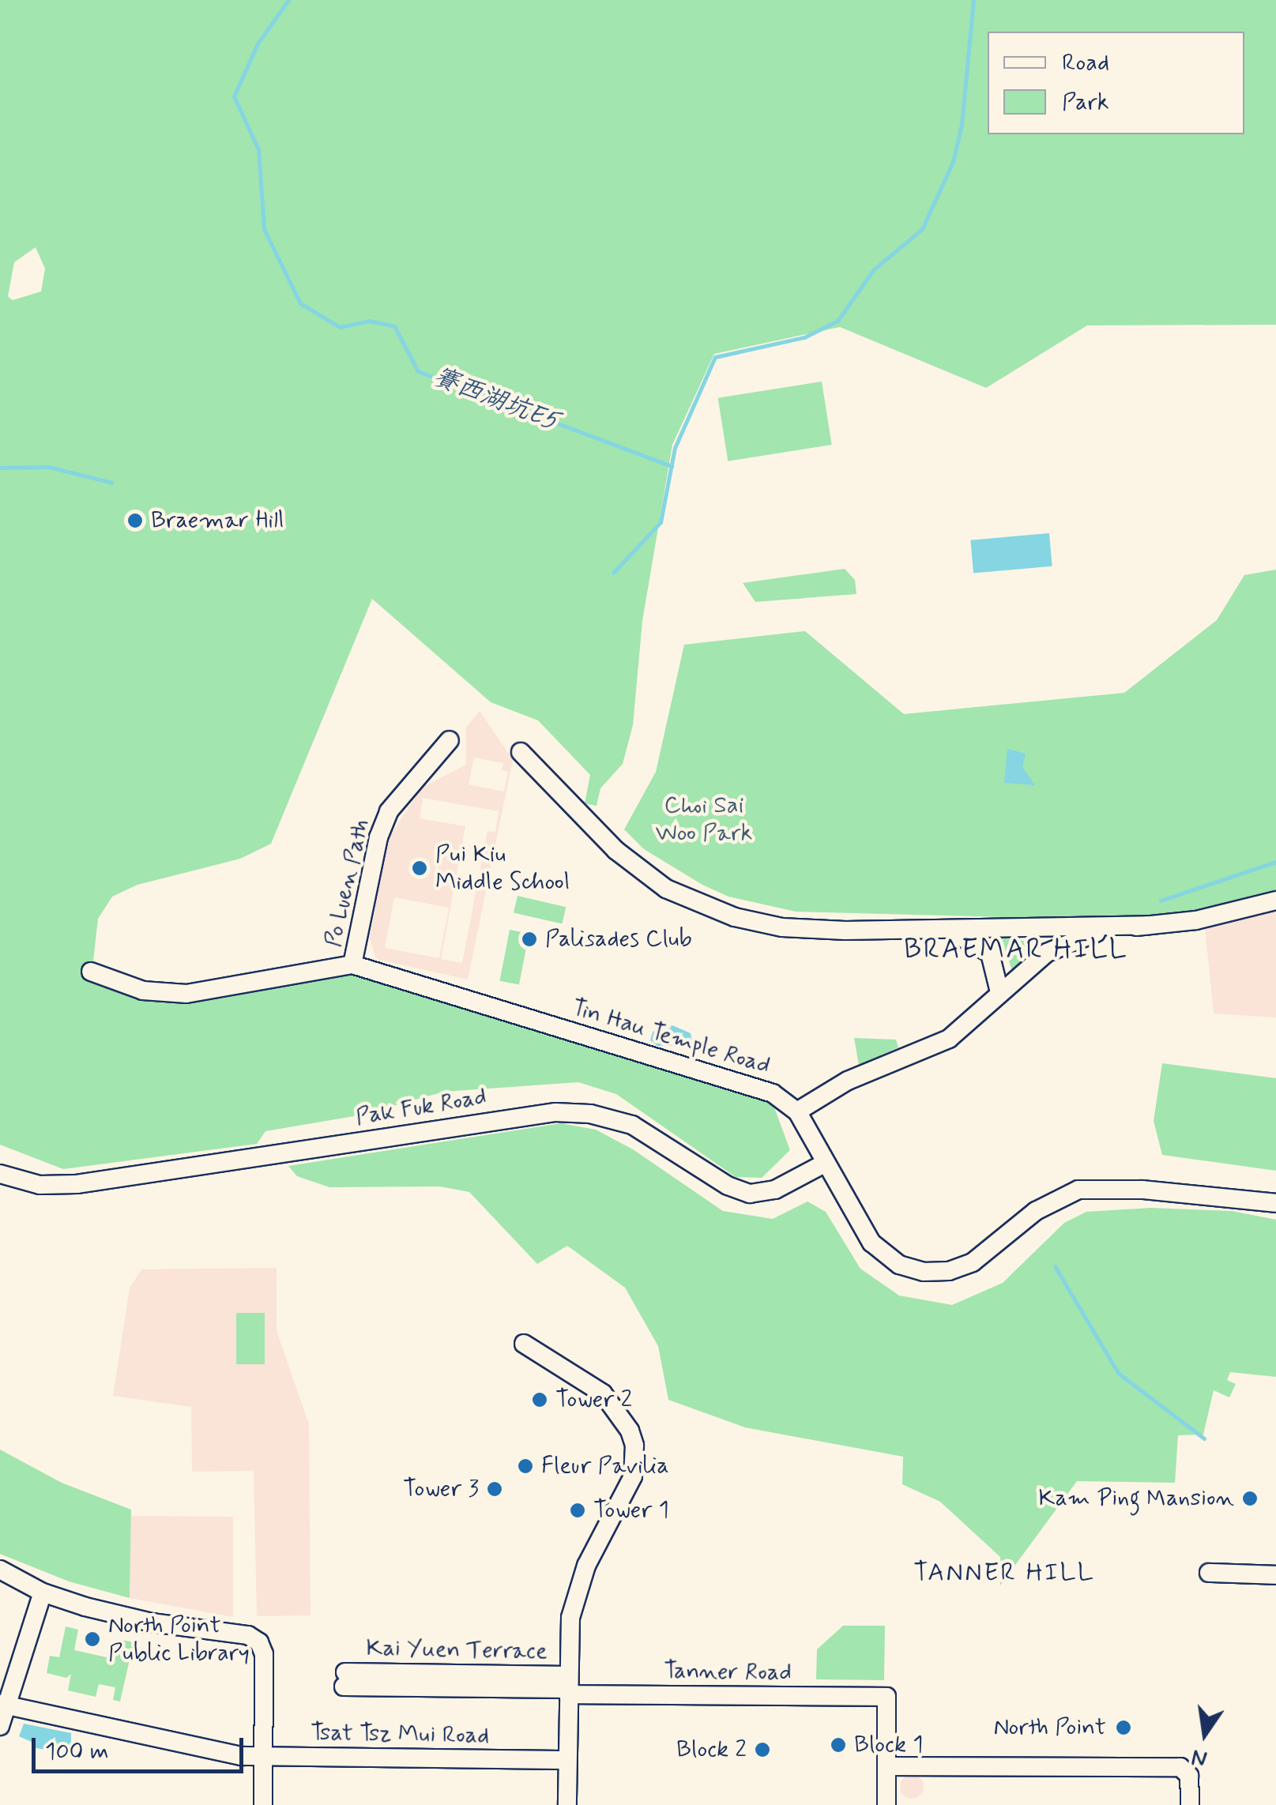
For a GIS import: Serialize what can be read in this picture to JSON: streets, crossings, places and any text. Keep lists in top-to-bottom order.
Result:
{
  "streets": {
    "street": [
      "Po Luen Path",
      "Tin Hau Temple Road",
      "Pak Fuk Road",
      "Tanner Road",
      "Tsat Tsz Mui Road"
    ]
  },
  "crossings": [
    ["Po Luen Path", "Tin Hau Temple Road"],
    ["Tin Hau Temple Road", "Pak Fuk Road"]
  ],
  "districts": ["BRAEMAR HILL", "TANNER HILL"],
  "water": ["賽西湖坑E5"],
  "parks": ["Choi Sai Woo Park"],
  "places": [
    "Braemar Hill",
    "Pui Kiu Middle School",
    "Palisades Club",
    "Tower 2",
    "Fleur Pavilia",
    "Tower 3",
    "Kam Ping Mansion",
    "Tower 1",
    "North Point Public Library",
    "North Point",
    "Block 1",
    "Block 2"
  ],
  "legend": ["Road", "Park"],
  "scale_bar": "100 m",
  "north": "bottom"
}
